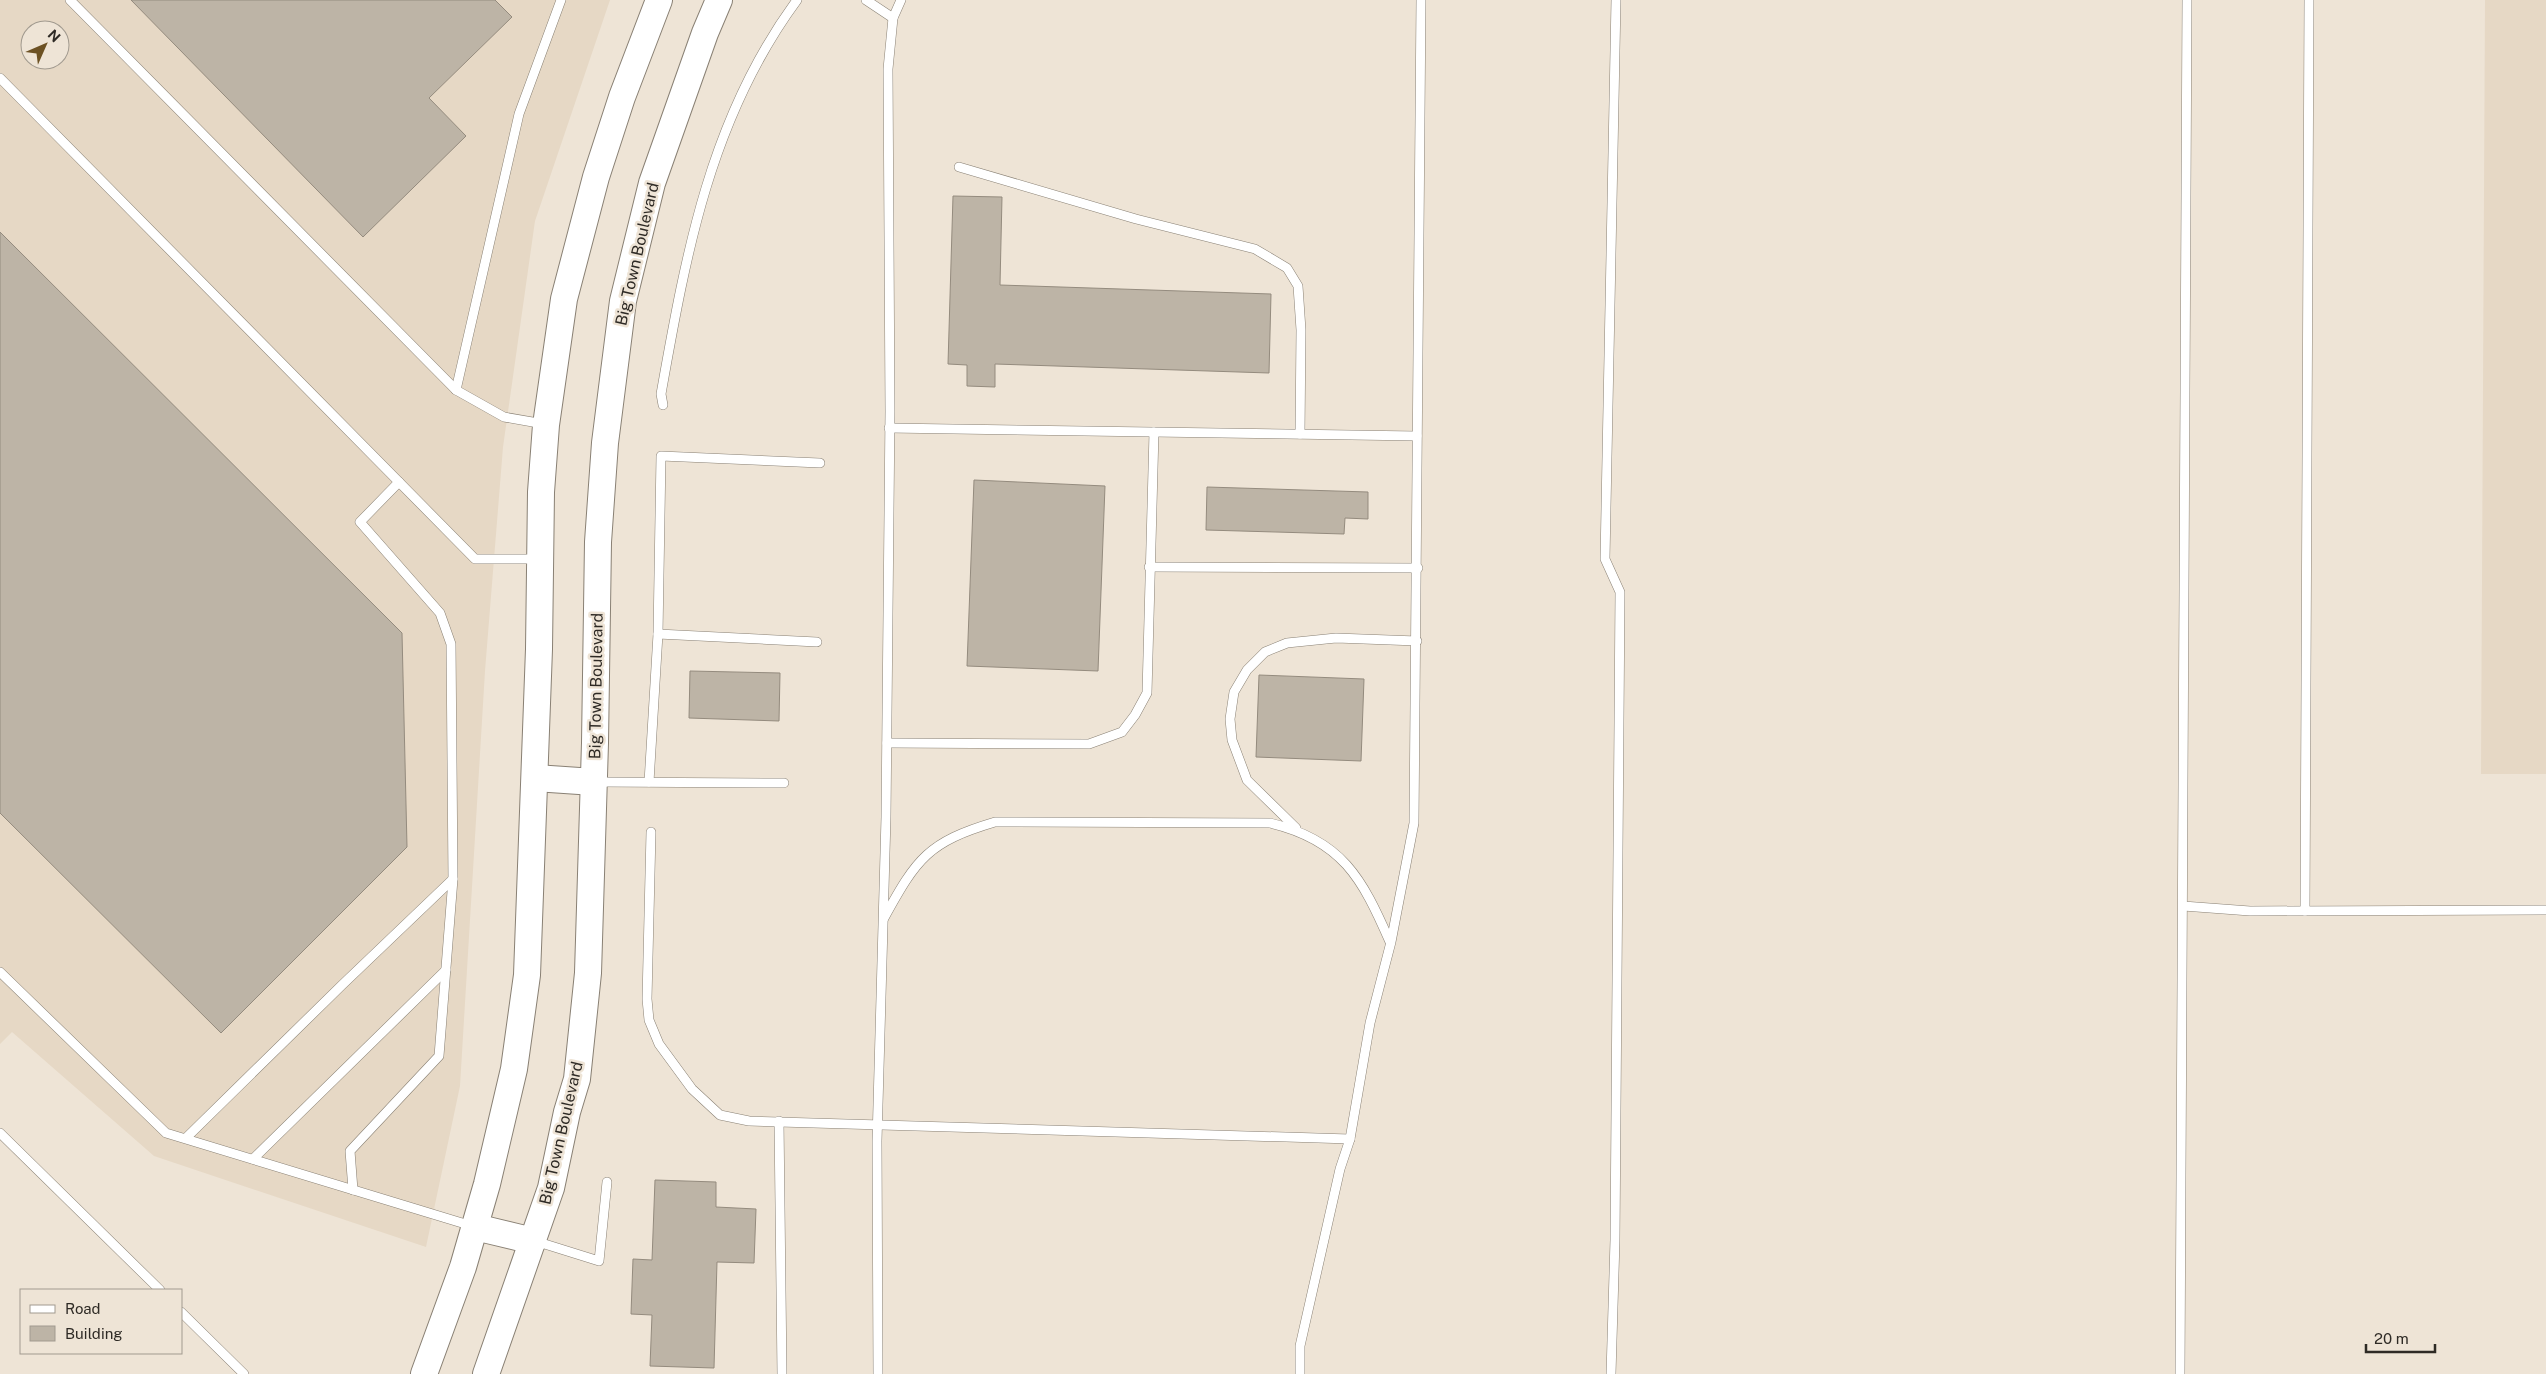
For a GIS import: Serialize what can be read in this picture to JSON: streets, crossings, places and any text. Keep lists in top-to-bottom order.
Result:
{
  "streets": {
    "main road": ["Big Town Boulevard"]
  },
  "legend": ["Road", "Building"],
  "scale_bar": "20 m",
  "north": "top right"
}
